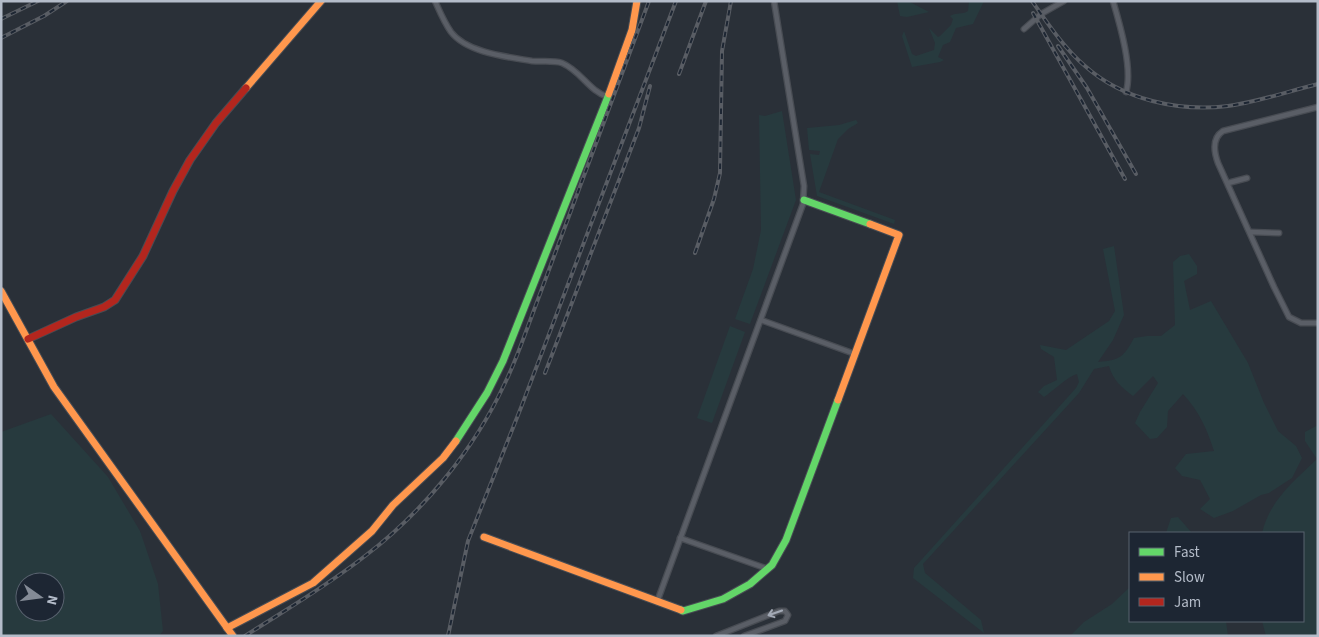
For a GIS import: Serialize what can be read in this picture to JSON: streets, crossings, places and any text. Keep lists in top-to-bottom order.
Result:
{
  "legend": ["Fast", "Slow", "Jam"],
  "north": "right"
}
